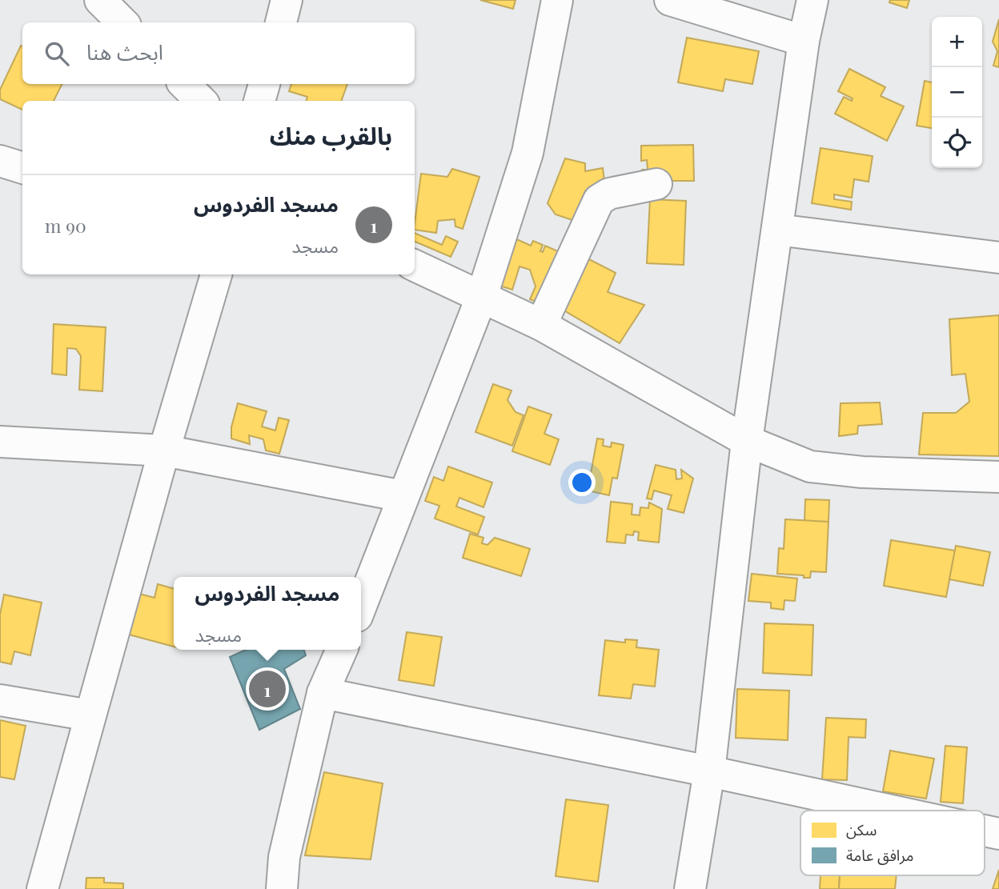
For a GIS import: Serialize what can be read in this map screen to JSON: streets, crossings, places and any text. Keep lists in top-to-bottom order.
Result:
{
  "legend": ["سكن", "مرافق عامة"],
  "page": {
    "map_buttons": ["+", "−"],
    "search": "ابحث هنا",
    "heading": "بالقرب منك",
    "list": [
      {
        "mark": "1",
        "name": "مسجد الفردوس",
        "note": "مسجد",
        "value": "90 m"
      }
    ],
    "popup": ["مسجد الفردوس", "مسجد"],
    "pins": "1"
  }
}
